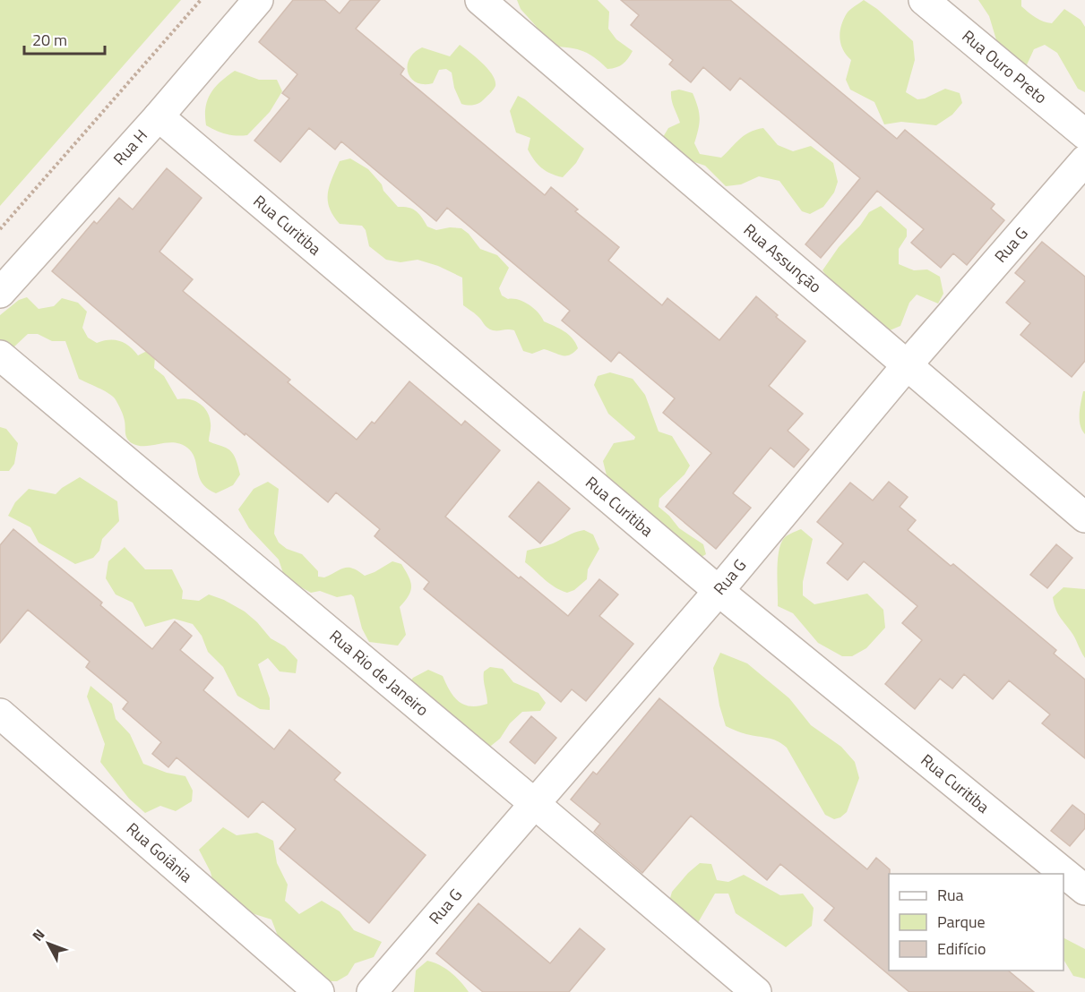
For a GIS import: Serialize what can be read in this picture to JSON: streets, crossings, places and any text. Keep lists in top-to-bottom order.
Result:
{
  "streets": {
    "street": [
      "Rua Ouro Preto",
      "Rua H",
      "Rua Curitiba",
      "Rua G",
      "Rua Assunção",
      "Rua Rio de Janeiro",
      "Rua Goiânia"
    ]
  },
  "crossings": [
    ["Rua H", "Rua Curitiba"],
    ["Rua Curitiba", "Rua G"],
    ["Rua G", "Rua Assunção"],
    ["Rua G", "Rua Rio de Janeiro"]
  ],
  "legend": ["Rua", "Parque", "Edifício"],
  "scale_bar": "20 m",
  "north": "top left"
}
